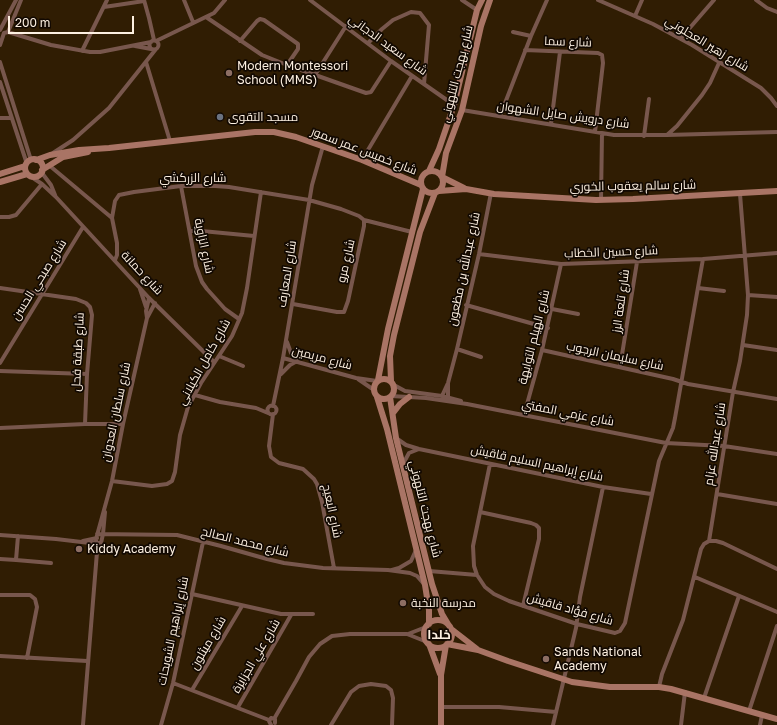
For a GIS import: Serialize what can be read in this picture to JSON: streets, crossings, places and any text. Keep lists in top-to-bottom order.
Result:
{
  "streets": {
    "street": [
      "شارع سما",
      "شارع زهير العجلوني",
      "شارع سعيد الدجاني",
      "شارع بهجت التلهوني",
      "شارع درويش صايل الشهوان",
      "شارع خميس عمر سمور",
      "شارع الزركشي",
      "شارع سالم يعقوب الخوري",
      "شارع الزاوية",
      "شارع حسين الخطاب",
      "شارع مرو",
      "شارع عبدالله بن مظعون",
      "شارع حمانة",
      "شارع المعارف",
      "شارع صبحي الحسن",
      "شارع تلعة الرز",
      "شارع الهيلم التوايهة",
      "شارع طبقة فحل",
      "شارع سليمان الرجوب",
      "شارع مريمين",
      "شارع كامل الكيلاني",
      "شارع سلطان العدوان",
      "شارع عزمي المفتي",
      "شارع عبدالله عزام",
      "شارع إبراهيم السليم قاقيش",
      "شارع البعيج",
      "شارع محمد الصالح",
      "شارع فؤاد قاقيش",
      "شارع إبراهيم الشويحات",
      "شارع ميثلون",
      "شارع علي الجزايزة"
    ]
  },
  "crossings": [
    ["شارع سما", "شارع درويش صايل الشهوان"],
    ["شارع سعيد الدجاني", "شارع بهجت التلهوني"],
    ["شارع بهجت التلهوني", "شارع درويش صايل الشهوان"],
    ["شارع بهجت التلهوني", "شارع خميس عمر سمور"],
    ["شارع بهجت التلهوني", "شارع سالم يعقوب الخوري"],
    ["شارع بهجت التلهوني", "شارع مريمين"],
    ["شارع بهجت التلهوني", "شارع عزمي المفتي"],
    ["شارع بهجت التلهوني", "شارع إبراهيم السليم قاقيش"],
    ["شارع بهجت التلهوني", "شارع محمد الصالح"],
    ["شارع خميس عمر سمور", "شارع سالم يعقوب الخوري"],
    ["شارع خميس عمر سمور", "شارع حمانة"],
    ["شارع خميس عمر سمور", "شارع المعارف"],
    ["شارع الزركشي", "شارع الزاوية"],
    ["شارع الزركشي", "شارع حمانة"],
    ["شارع الزركشي", "شارع المعارف"],
    ["شارع الزركشي", "شارع كامل الكيلاني"],
    ["شارع سالم يعقوب الخوري", "شارع عبدالله بن مظعون"],
    ["شارع سالم يعقوب الخوري", "شارع عبدالله عزام"],
    ["شارع الزاوية", "شارع كامل الكيلاني"],
    ["شارع حسين الخطاب", "شارع عبدالله بن مظعون"],
    ["شارع حسين الخطاب", "شارع تلعة الرز"],
    ["شارع حسين الخطاب", "شارع الهيلم التوايهة"],
    ["شارع حسين الخطاب", "شارع عبدالله عزام"],
    ["شارع حسين الخطاب", "شارع فؤاد قاقيش"],
    ["شارع مرو", "شارع المعارف"],
    ["شارع عبدالله بن مظعون", "شارع عزمي المفتي"],
    ["شارع حمانة", "شارع صبحي الحسن"],
    ["شارع حمانة", "شارع كامل الكيلاني"],
    ["شارع حمانة", "شارع سلطان العدوان"],
    ["شارع المعارف", "شارع مريمين"],
    ["شارع صبحي الحسن", "شارع طبقة فحل"],
    ["شارع تلعة الرز", "شارع سليمان الرجوب"],
    ["شارع الهيلم التوايهة", "شارع سليمان الرجوب"],
    ["شارع الهيلم التوايهة", "شارع عزمي المفتي"],
    ["شارع سليمان الرجوب", "شارع عبدالله عزام"],
    ["شارع سليمان الرجوب", "شارع فؤاد قاقيش"],
    ["شارع مريمين", "شارع عزمي المفتي"],
    ["شارع كامل الكيلاني", "شارع سلطان العدوان"],
    ["شارع سلطان العدوان", "شارع محمد الصالح"],
    ["شارع عزمي المفتي", "شارع عبدالله عزام"],
    ["شارع عزمي المفتي", "شارع فؤاد قاقيش"],
    ["شارع إبراهيم السليم قاقيش", "شارع فؤاد قاقيش"],
    ["شارع البعيج", "شارع محمد الصالح"],
    ["شارع محمد الصالح", "شارع إبراهيم الشويحات"],
    ["شارع إبراهيم الشويحات", "شارع علي الجزايزة"],
    ["شارع ميثلون", "شارع علي الجزايزة"]
  ],
  "districts": ["خلدا"],
  "places": [
    "Modern Montessori School (MMS)",
    "مسجد التقوى",
    "Kiddy Academy",
    "مدرسة النخبة",
    "Sands National Academy"
  ],
  "scale_bar": "200 m"
}
